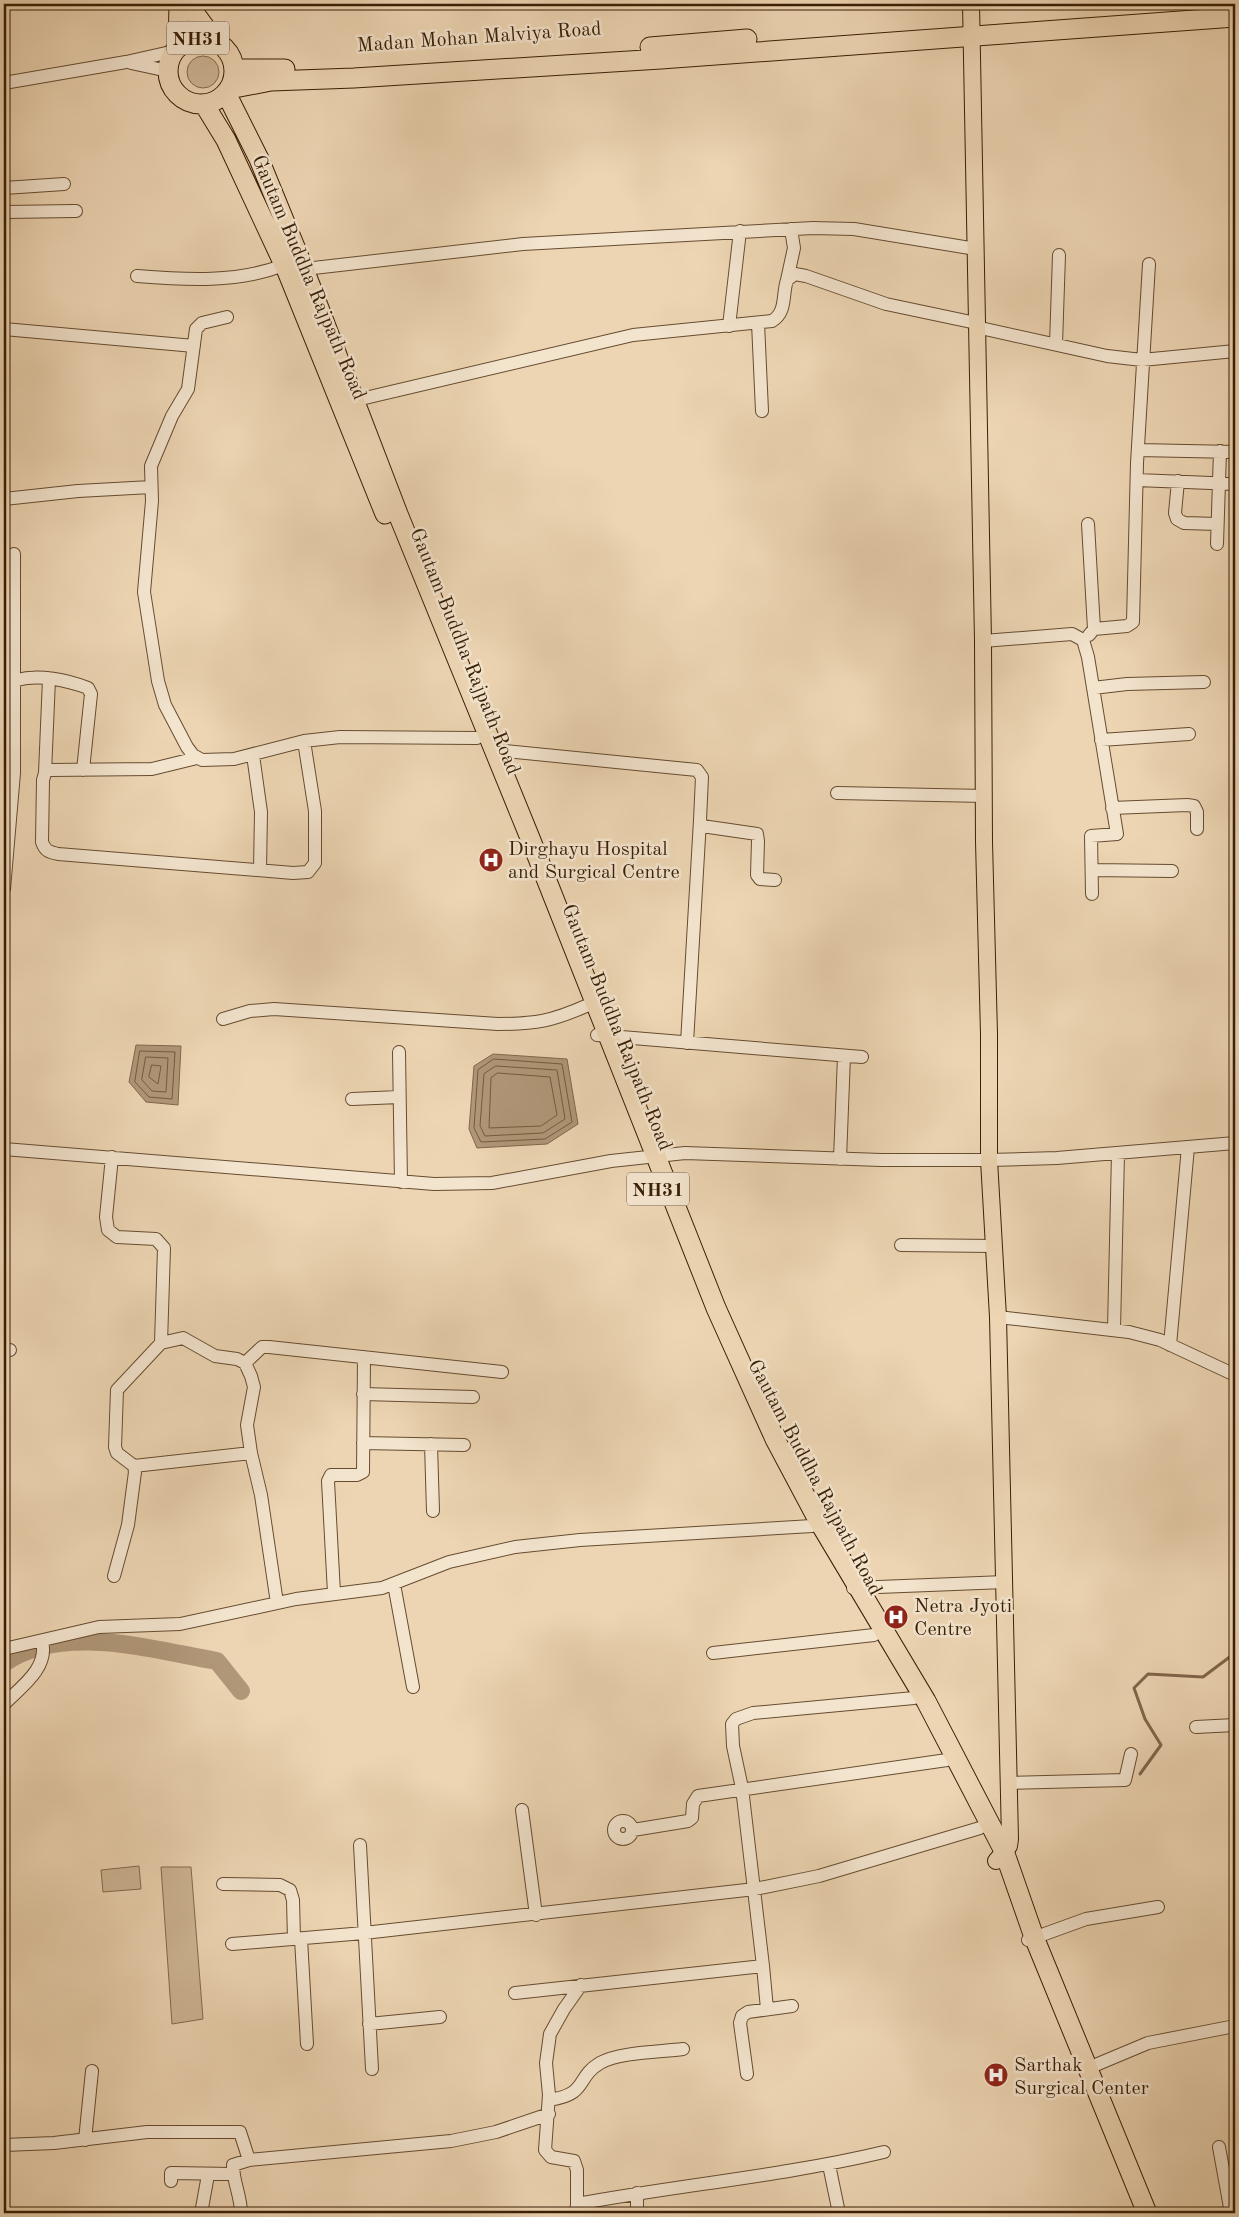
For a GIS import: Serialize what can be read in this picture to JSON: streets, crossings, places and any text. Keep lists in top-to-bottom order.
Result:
{
  "streets": {
    "highway": ["Madan Mohan Malviya Road", "NH31", "Gautam Buddha Rajpath Road"]
  },
  "crossings": [
    ["Madan Mohan Malviya Road", "NH31"],
    ["Madan Mohan Malviya Road", "Gautam Buddha Rajpath Road"],
    ["NH31", "Gautam Buddha Rajpath Road"]
  ],
  "places": {
    "hospital": ["Dirghayu Hospital and Surgical Centre", "Netra Jyoti Centre", "Sarthak Surgical Center"]
  }
}
